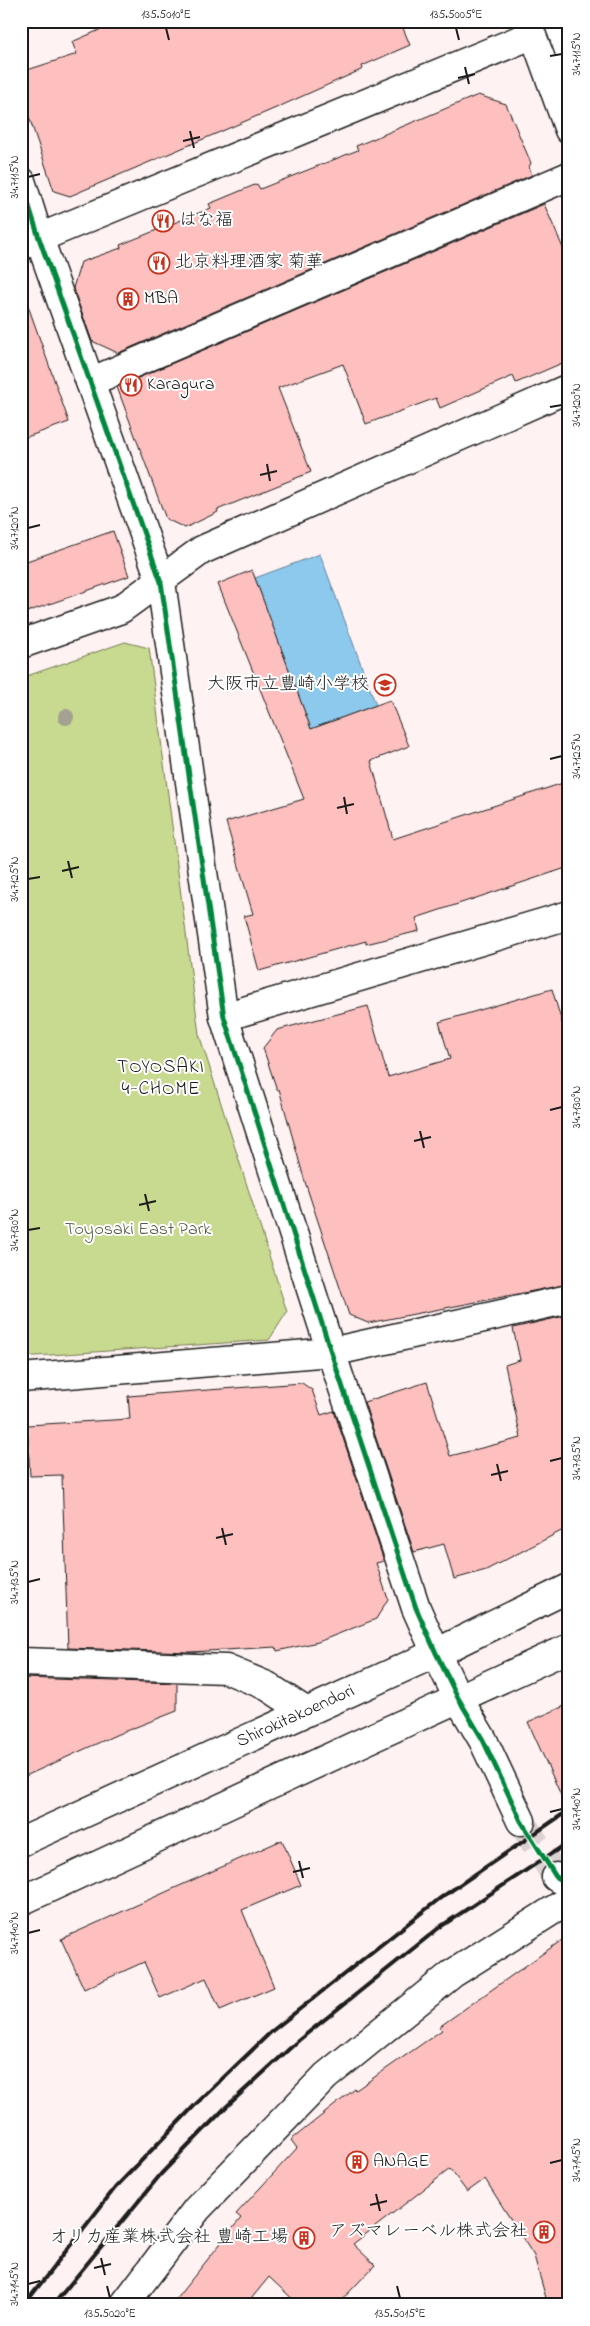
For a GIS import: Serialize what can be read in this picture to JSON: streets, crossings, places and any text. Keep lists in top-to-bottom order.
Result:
{
  "streets": {
    "main road": ["Shirokitakoendori"]
  },
  "districts": ["TOYOSAKI 4-CHOME"],
  "parks": ["Toyosaki East Park"],
  "places": {
    "restaurant": ["はな福", "北京料理酒家 菊華", "Karagura"],
    "building": [
      "MBA",
      "ANAGE",
      "アズマレーベル株式会社",
      "オリカ産業株式会社 豊崎工場"
    ],
    "school or university": ["大阪市立豊崎小学校"]
  },
  "coordinates": [
    "135.5010°E",
    "135.5005°E",
    "34.7115°N",
    "34.7120°N",
    "34.7125°N",
    "34.7130°N",
    "34.7135°N",
    "34.7140°N",
    "34.7145°N",
    "135.5020°E",
    "135.5015°E"
  ]
}
